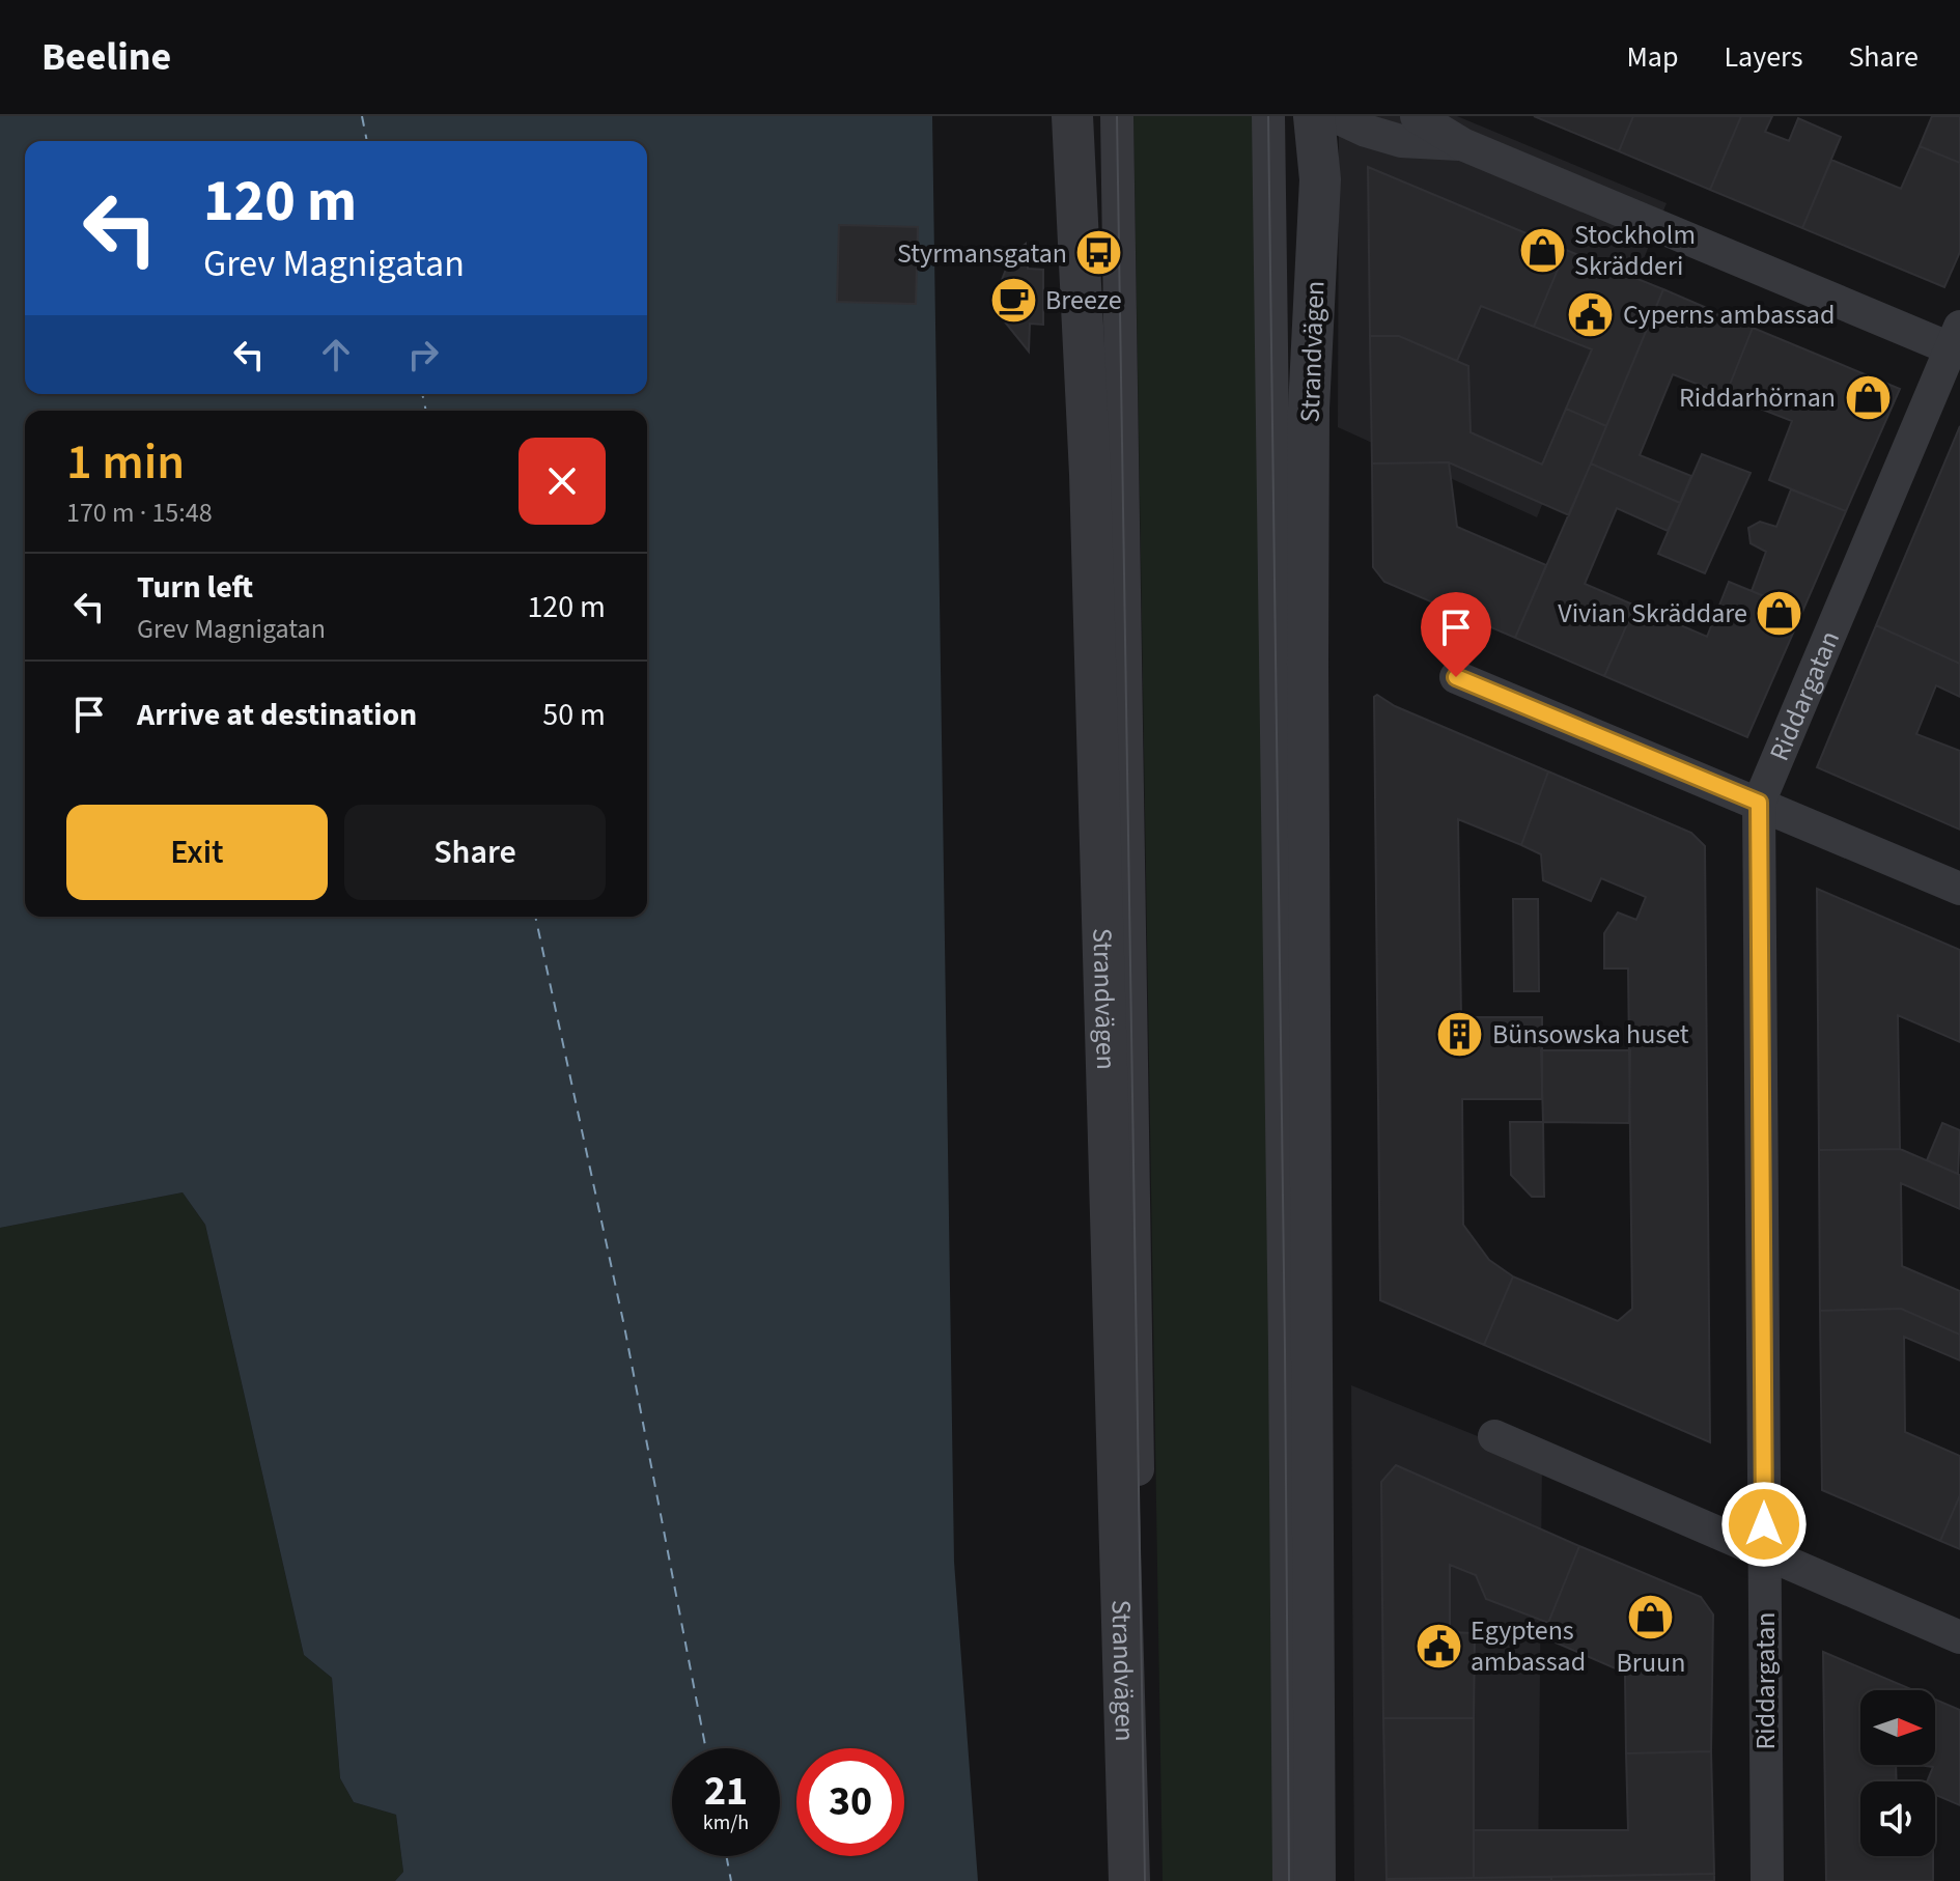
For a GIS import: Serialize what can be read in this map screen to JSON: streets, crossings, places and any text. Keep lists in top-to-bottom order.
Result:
{
  "streets": {
    "street": ["Strandvägen", "Riddargatan"]
  },
  "places": {
    "shop": [
      "Stockholm Skrädderi",
      "Riddarhörnan",
      "Vivian Skräddare",
      "Bruun"
    ],
    "bus stop": ["Styrmansgatan"],
    "cafe": ["Breeze"],
    "public building": ["Cyperns ambassad", "Egyptens ambassad"],
    "building": ["Bünsowska huset"]
  },
  "north": "right",
  "page": {
    "header": "Beeline",
    "nav": ["Map", "Layers", "Share"],
    "turn": ["120 m", "Grev Magnigatan"],
    "heading": ["1 min", "170 m · 15:48"],
    "list": [
      {
        "name": "Turn left",
        "note": "Grev Magnigatan",
        "value": "120 m"
      },
      {
        "name": "Arrive at destination",
        "value": "50 m"
      }
    ],
    "buttons": ["Exit", "Share"],
    "speed": "21 km/h",
    "limit": "30"
  }
}
